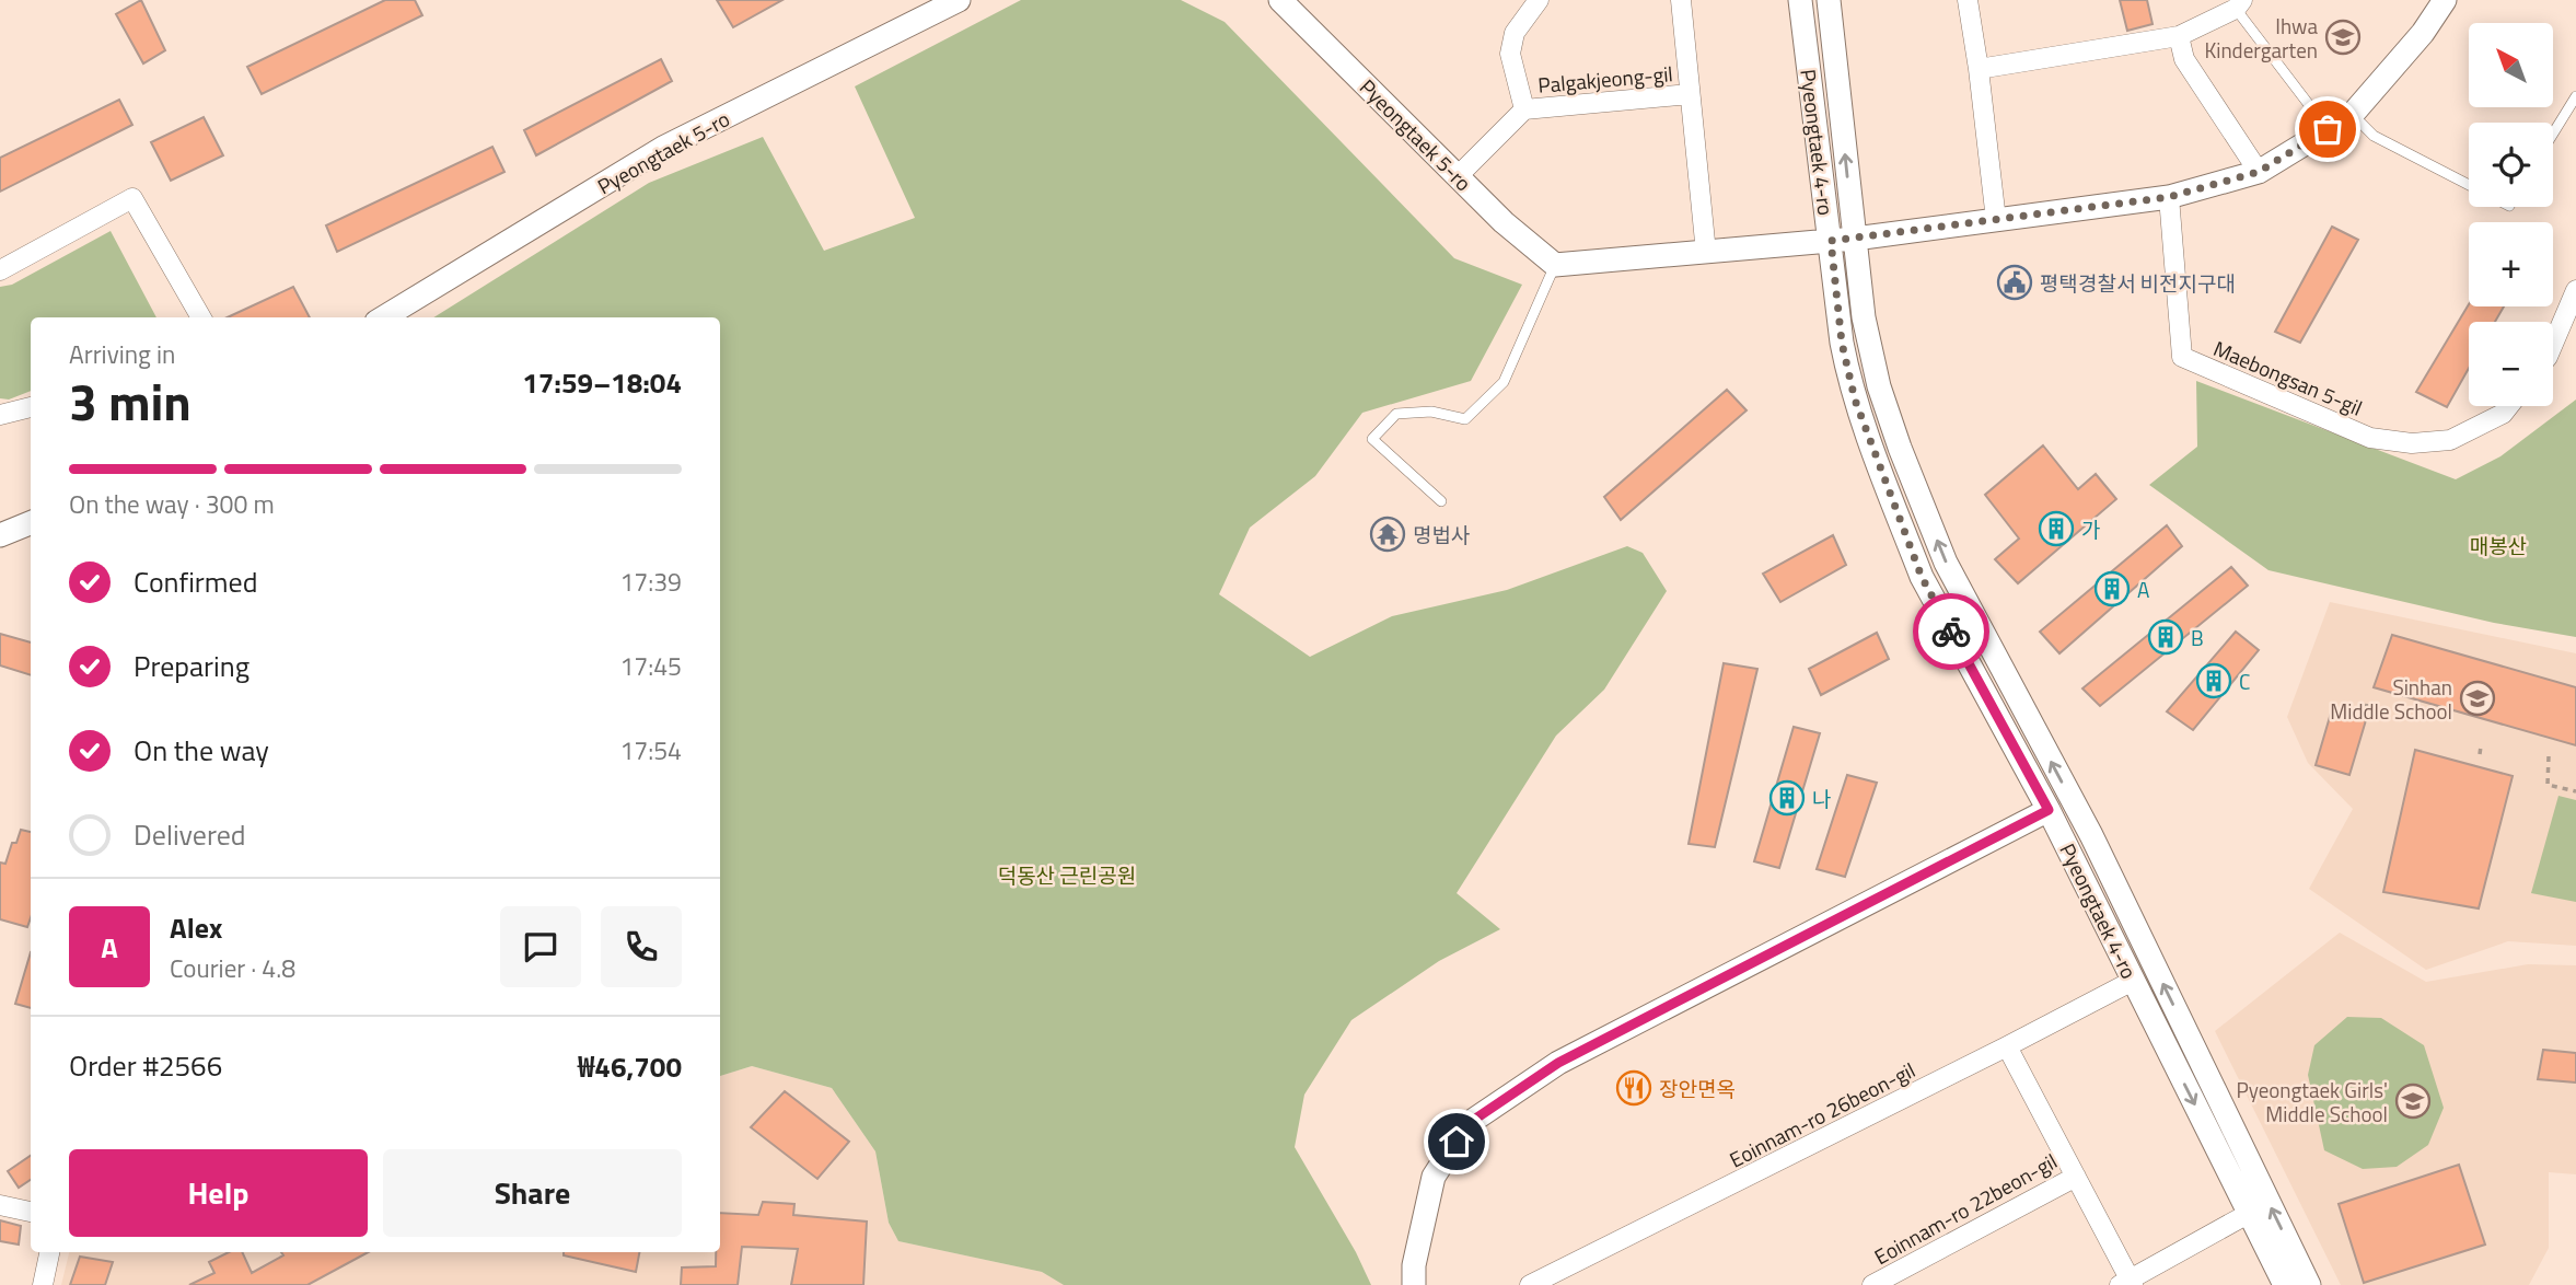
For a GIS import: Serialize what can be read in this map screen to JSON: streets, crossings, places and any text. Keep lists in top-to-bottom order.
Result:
{
  "streets": {
    "street": [
      "Palgakjeong-gil",
      "Pyeongtaek 5-ro",
      "Pyeongtaek 4-ro",
      "Maebongsan 5-gil",
      "Eoinnam-ro 26beon-gil",
      "Eoinnam-ro 22beon-gil"
    ]
  },
  "crossings": [
    ["Palgakjeong-gil", "Pyeongtaek 5-ro"],
    ["Pyeongtaek 4-ro", "Eoinnam-ro 26beon-gil"],
    ["Eoinnam-ro 26beon-gil", "Eoinnam-ro 22beon-gil"]
  ],
  "parks": ["매봉산", "덕동산 근린공원"],
  "places": {
    "school or university": ["Ihwa Kindergarten", "Sinhan Middle School", "Pyeongtaek Girls' Middle School"],
    "public building": ["평택경찰서 비전지구대"],
    "building": [
      "가",
      "A",
      "B",
      "C",
      "나"
    ],
    "temple": ["명법사"],
    "restaurant": ["장안면옥"]
  },
  "north": "top left",
  "page": {
    "map_buttons": ["+", "−"],
    "heading": ["3 min", "Arriving in", "17:59–18:04"],
    "panel": [
      "Alex",
      "Courier · 4.8",
      "Order #2566",
      "₩46,700"
    ],
    "bar": "On the way · 300 m",
    "list": [
      ["Confirmed", "17:39"],
      ["Preparing", "17:45"],
      ["On the way", "17:54"],
      "Delivered"
    ],
    "round": "A",
    "buttons": ["Help", "Share"]
  }
}
